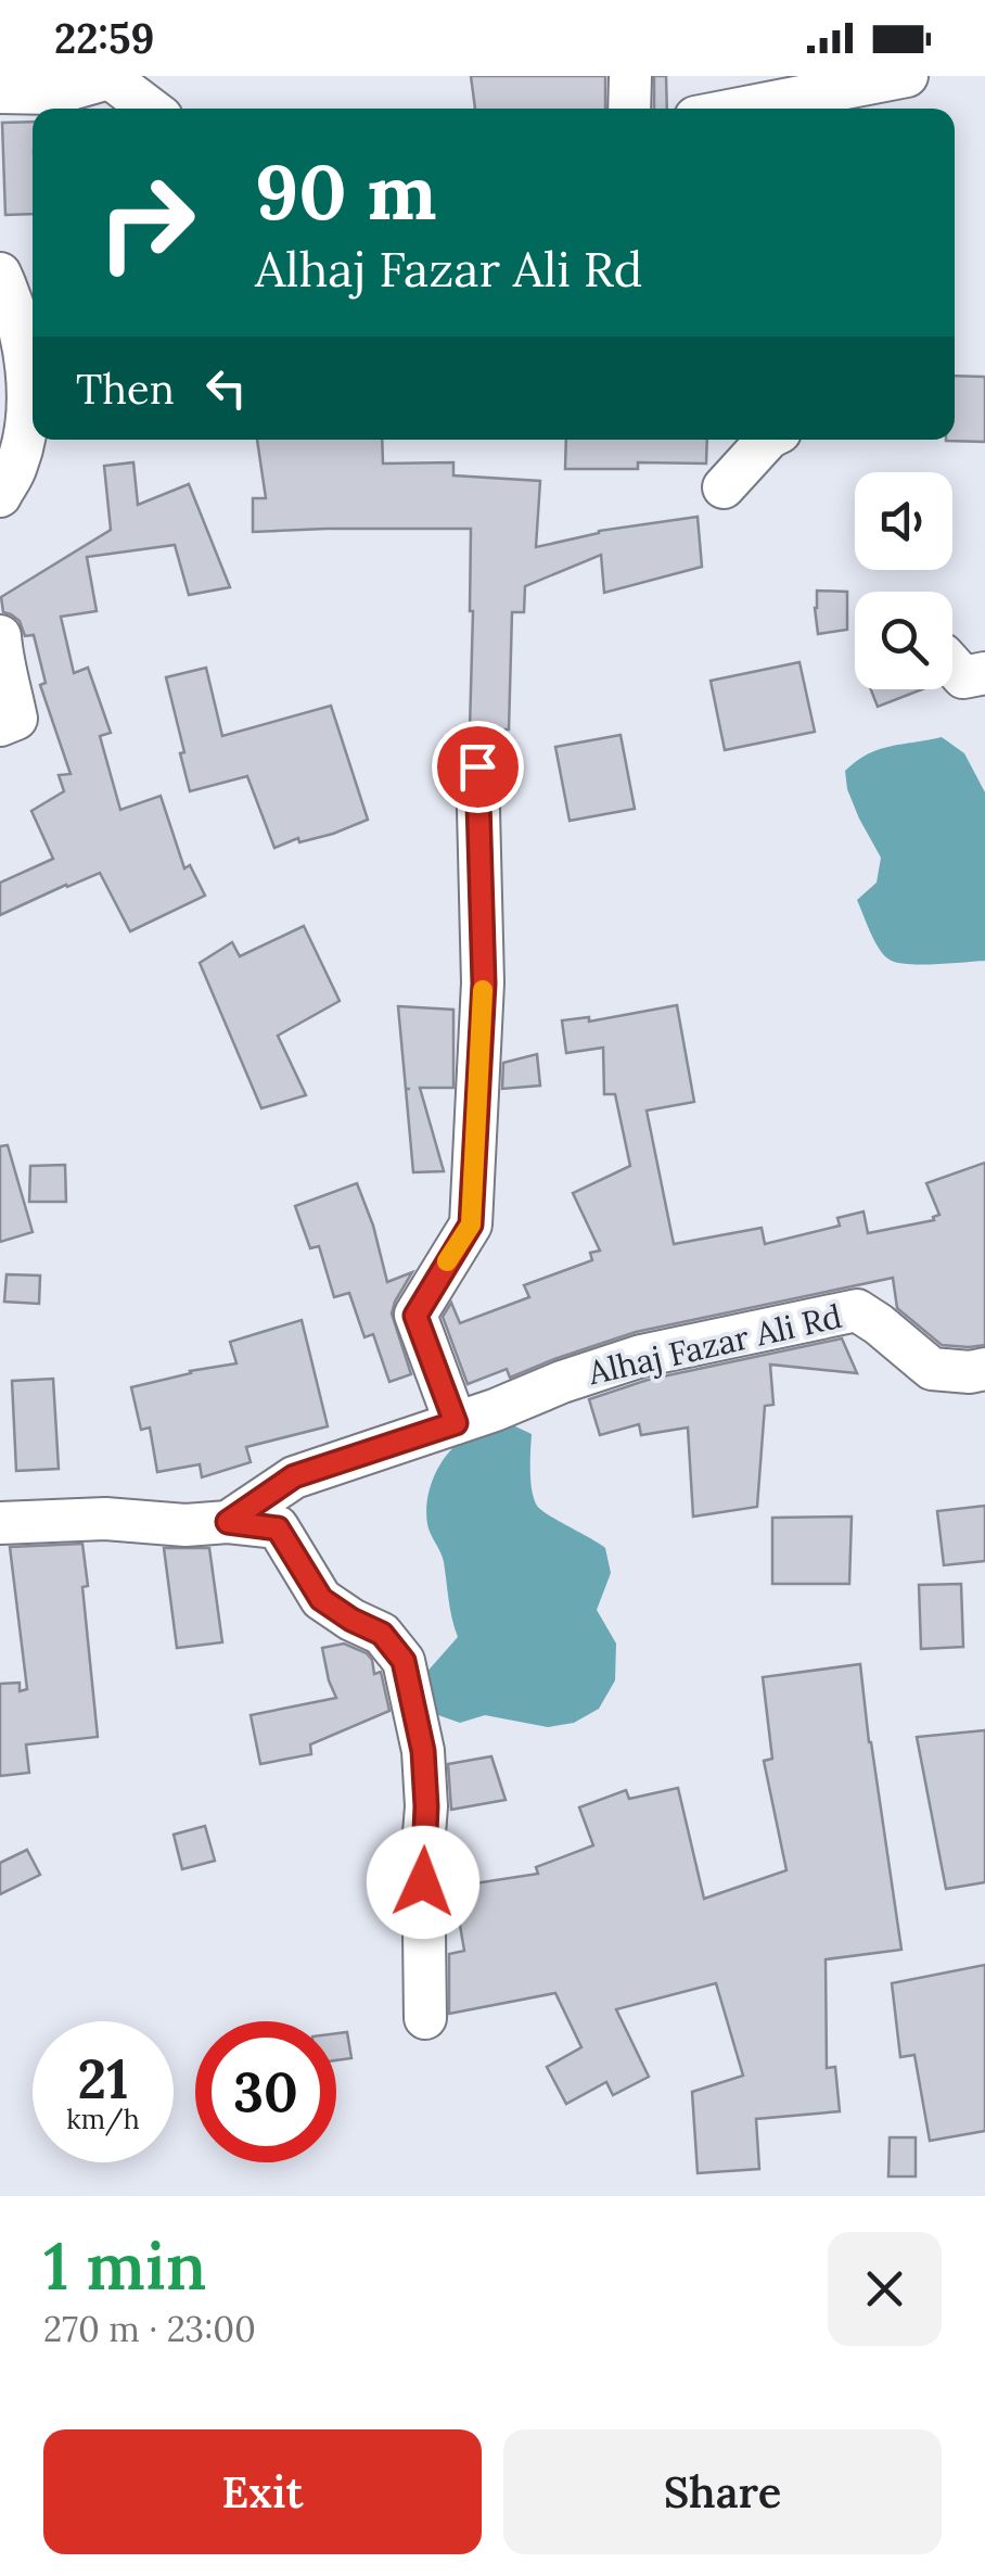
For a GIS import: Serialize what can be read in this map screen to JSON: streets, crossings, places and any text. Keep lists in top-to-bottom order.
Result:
{
  "streets": {
    "street": ["Alhaj Fazar Ali Rd"]
  },
  "page": {
    "status": "22:59",
    "turn": ["90 m", "Alhaj Fazar Ali Rd"],
    "then": "Then",
    "speed": "21 km/h",
    "limit": "30",
    "heading": ["1 min", "270 m · 23:00"],
    "buttons": ["Exit", "Share"]
  }
}
